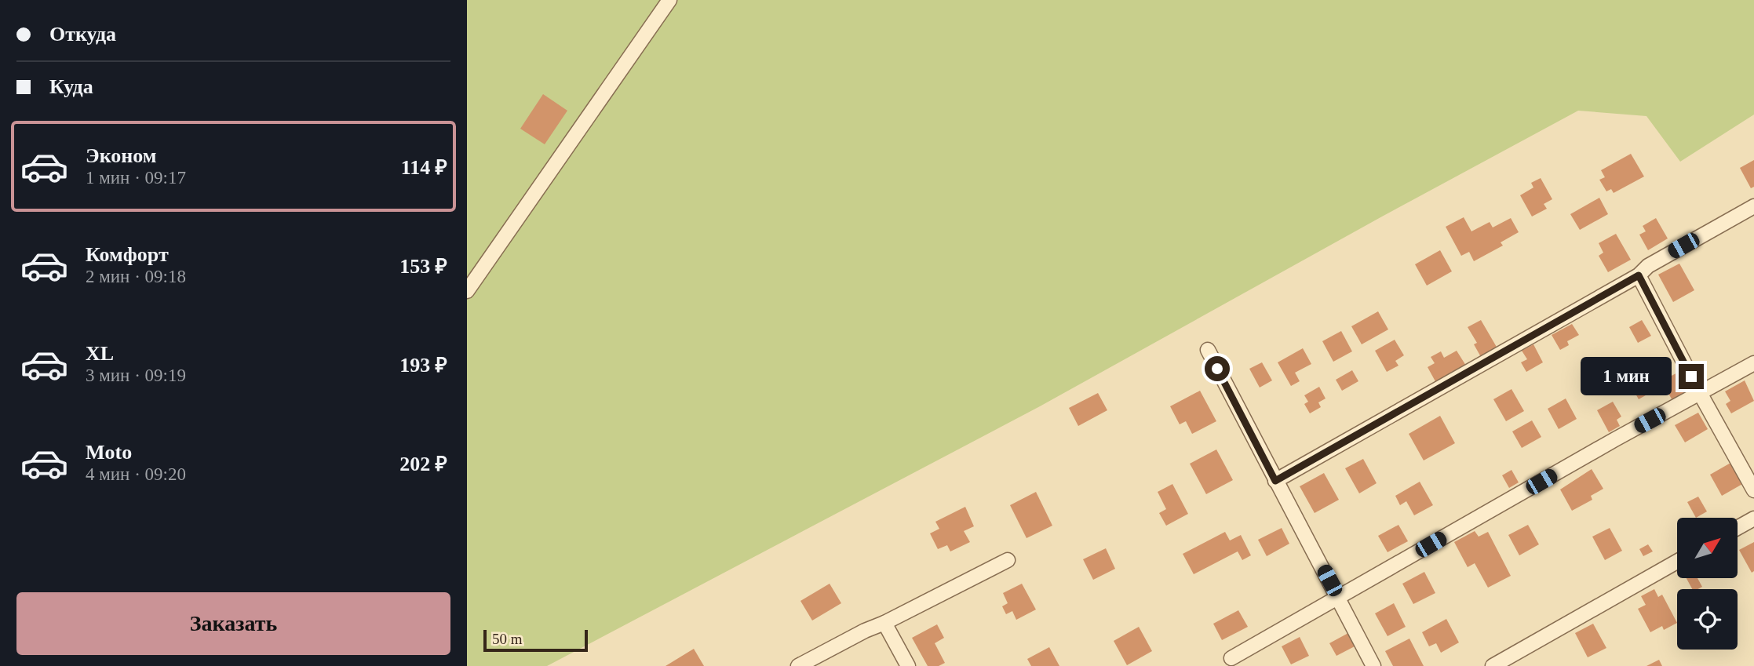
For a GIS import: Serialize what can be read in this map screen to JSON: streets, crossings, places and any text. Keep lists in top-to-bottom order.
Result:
{
  "scale_bar": "50 m",
  "north": "top right",
  "page": {
    "banner": ["Откуда", "Куда"],
    "list": [
      {
        "name": "Эконом",
        "note": "1 мин · 09:17",
        "value": "114 ₽"
      },
      {
        "name": "Комфорт",
        "note": "2 мин · 09:18",
        "value": "153 ₽"
      },
      {
        "name": "XL",
        "note": "3 мин · 09:19",
        "value": "193 ₽"
      },
      {
        "name": "Moto",
        "note": "4 мин · 09:20",
        "value": "202 ₽"
      }
    ],
    "bubble": "1 мин",
    "buttons": "Заказать",
    "scale": "50 m"
  }
}
